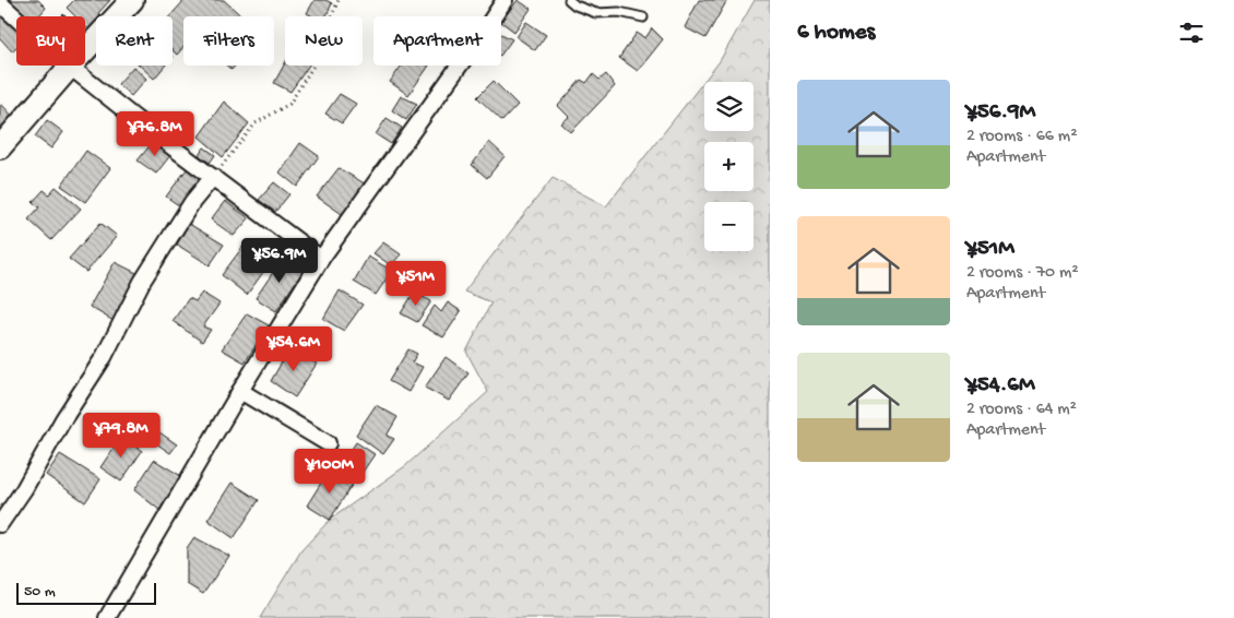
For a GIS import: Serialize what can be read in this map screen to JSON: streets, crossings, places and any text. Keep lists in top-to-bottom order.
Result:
{
  "scale_bar": "50 m",
  "page": {
    "heading": "6 homes",
    "chip": [
      "Buy",
      "Rent",
      "Filters",
      "New",
      "Apartment"
    ],
    "list": [
      {
        "name": "¥56.9M",
        "note": "2 rooms · 66 m² · Apartment"
      },
      {
        "name": "¥51M",
        "note": "2 rooms · 70 m² · Apartment"
      },
      {
        "name": "¥54.6M",
        "note": "2 rooms · 64 m² · Apartment"
      }
    ],
    "map_buttons": ["+", "−"],
    "price": [
      "¥76.8M",
      "¥56.9M",
      "¥51M",
      "¥54.6M",
      "¥79.8M",
      "¥100M"
    ],
    "scale": "50 m"
  }
}
